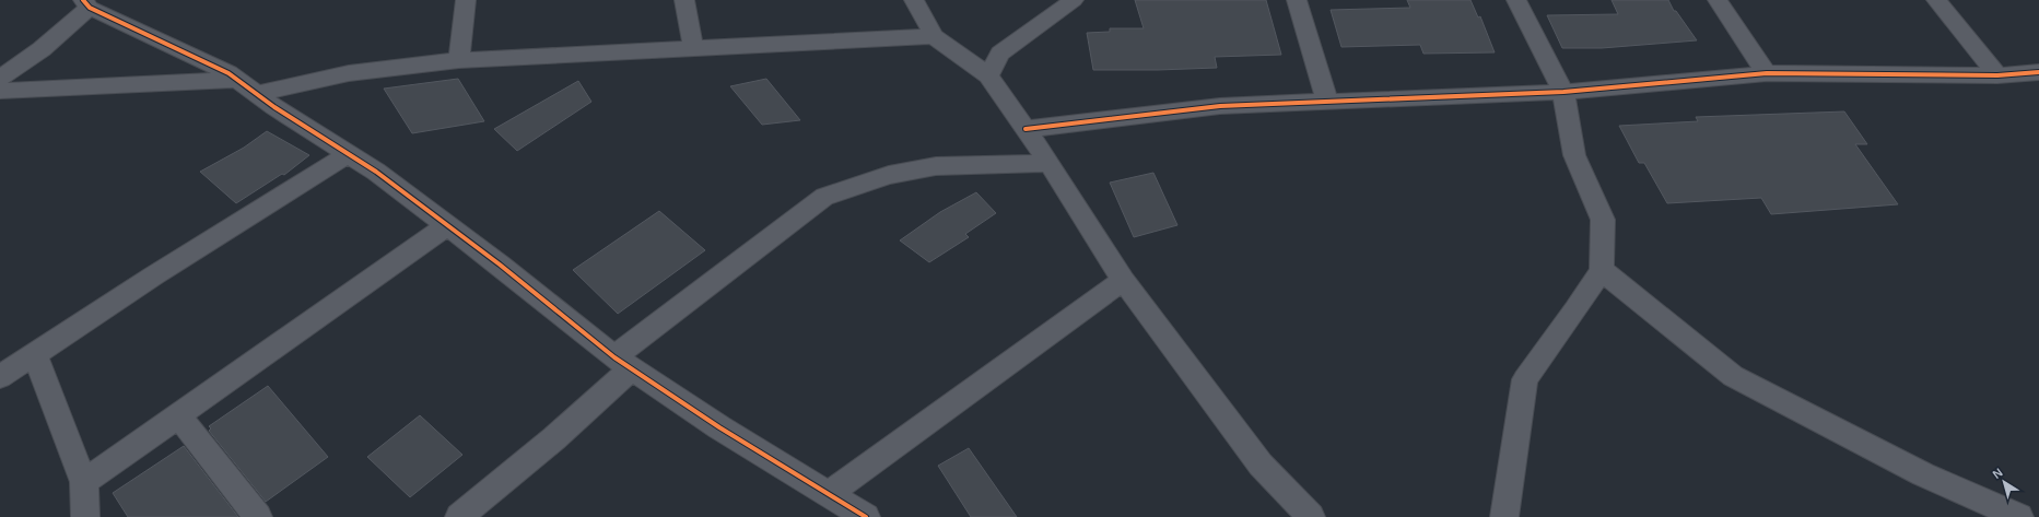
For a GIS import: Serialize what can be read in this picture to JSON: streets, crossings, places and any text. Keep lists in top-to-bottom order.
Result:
{
  "north": "top left"
}
